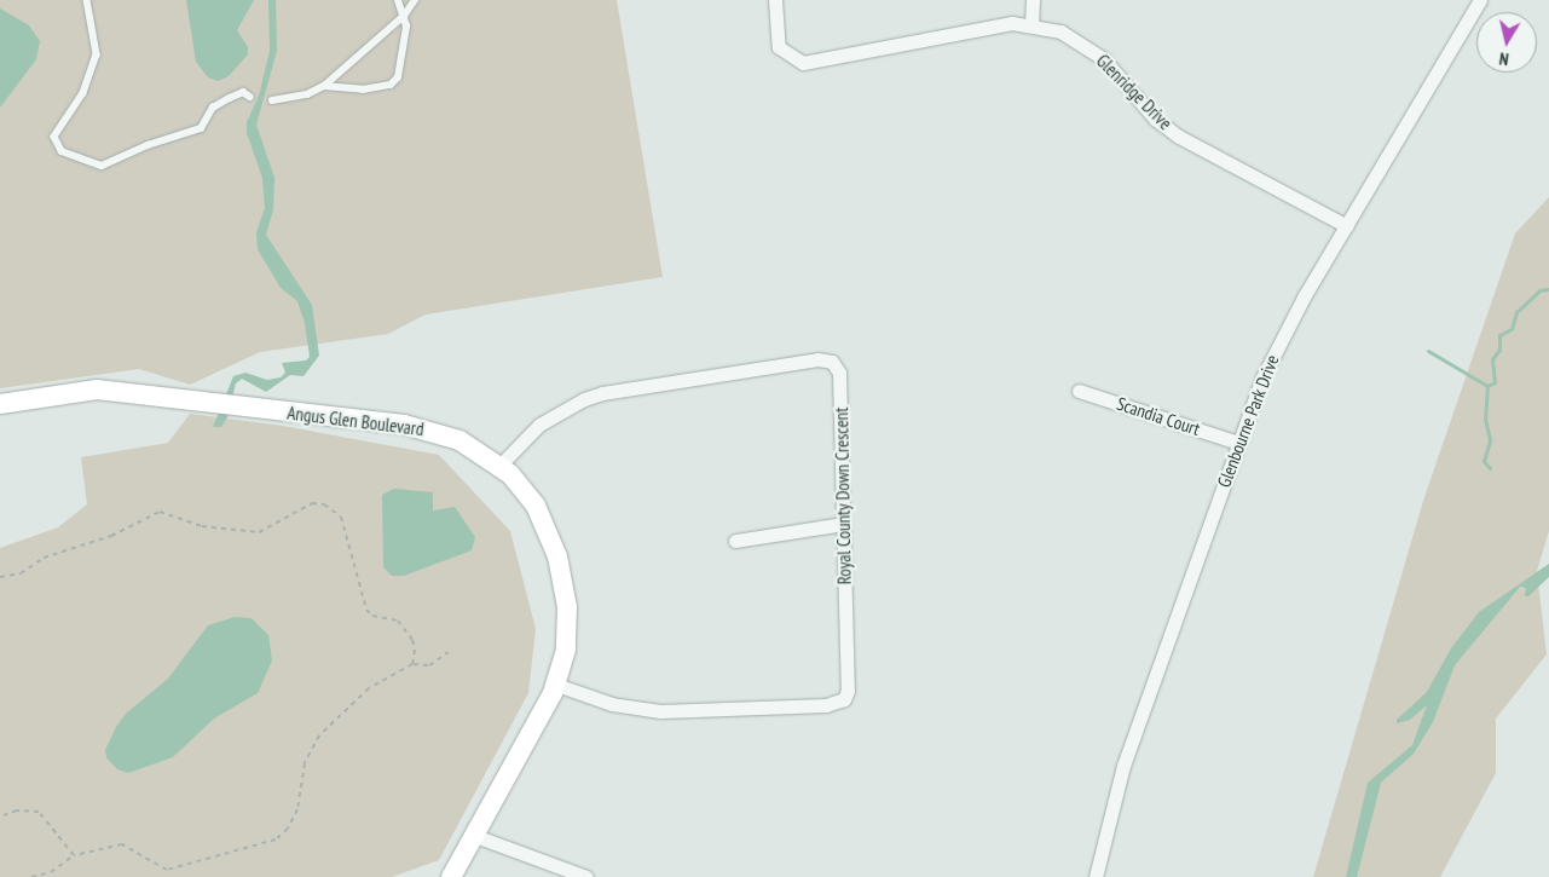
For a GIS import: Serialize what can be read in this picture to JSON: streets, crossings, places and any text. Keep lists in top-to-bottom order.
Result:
{
  "streets": {
    "street": [
      "Glenridge Drive",
      "Scandia Court",
      "Angus Glen Boulevard",
      "Glenbourne Park Drive",
      "Royal County Down Crescent"
    ]
  },
  "crossings": [
    ["Glenridge Drive", "Glenbourne Park Drive"],
    ["Scandia Court", "Glenbourne Park Drive"],
    ["Angus Glen Boulevard", "Royal County Down Crescent"]
  ],
  "north": "bottom"
}
